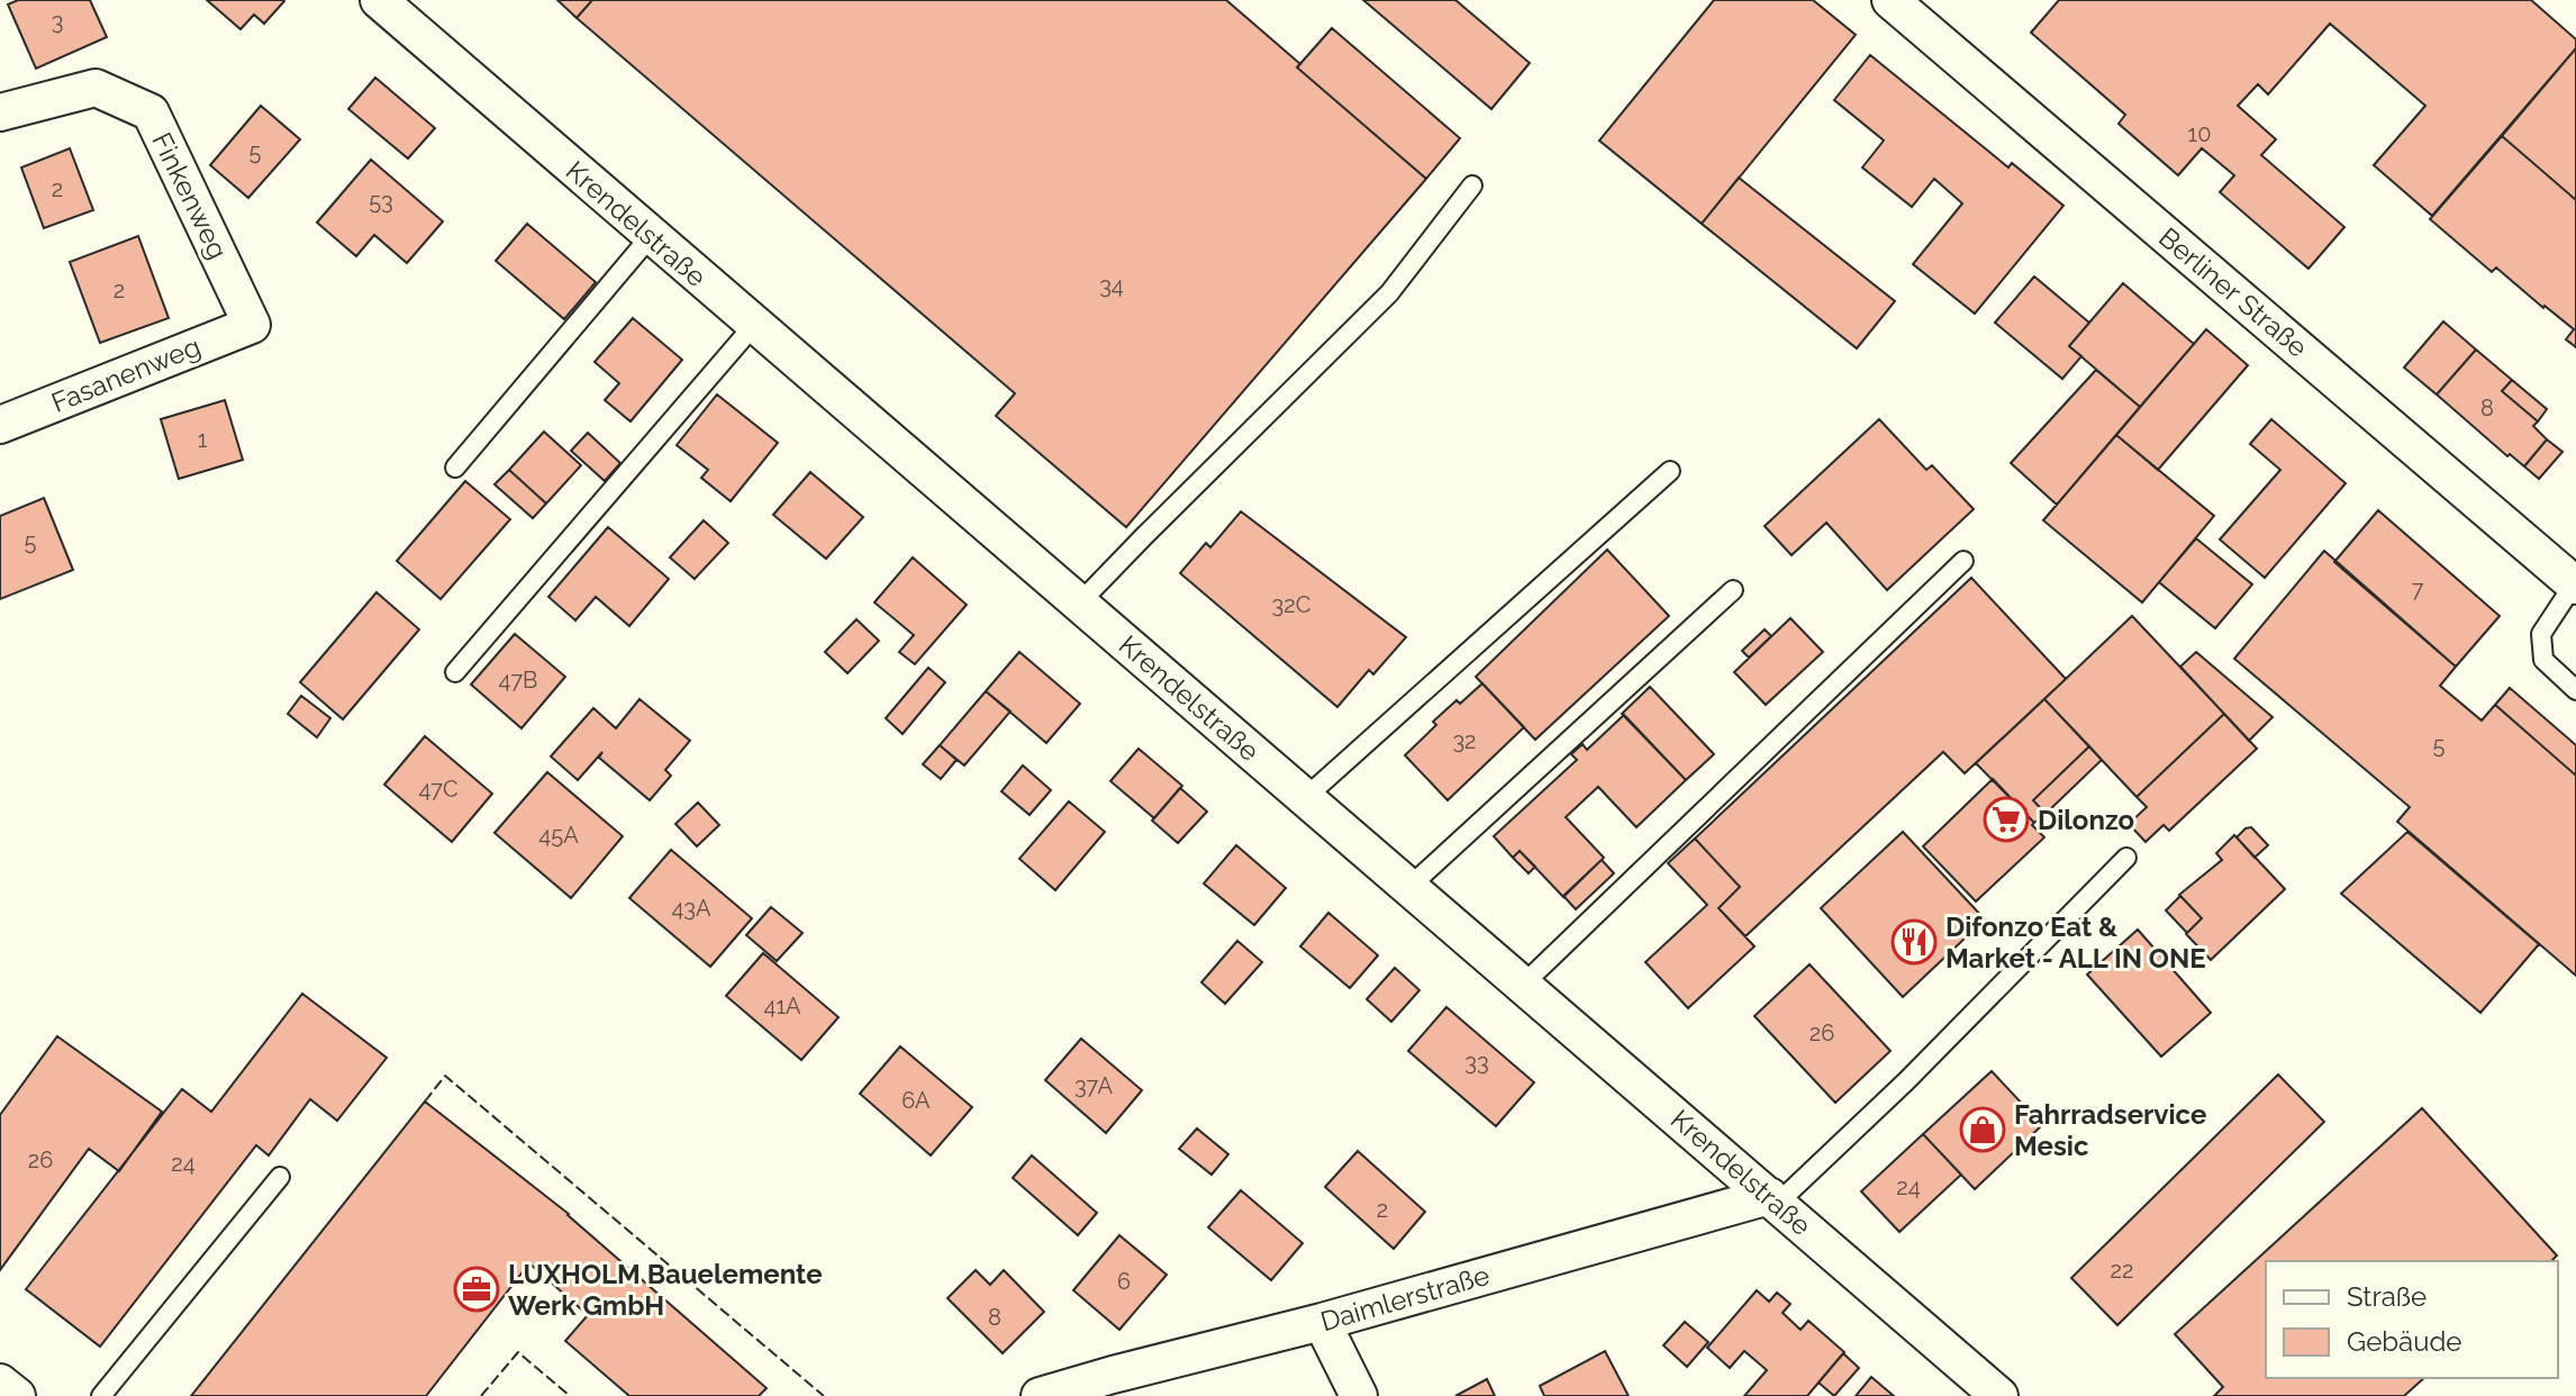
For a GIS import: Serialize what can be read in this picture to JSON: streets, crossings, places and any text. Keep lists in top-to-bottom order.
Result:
{
  "streets": {
    "street": [
      "Finkenweg",
      "Krendelstraße",
      "Berliner Straße",
      "Fasanenweg",
      "Daimlerstraße"
    ]
  },
  "crossings": [
    ["Finkenweg", "Fasanenweg"],
    ["Krendelstraße", "Daimlerstraße"]
  ],
  "places": {
    "supermarket": ["Dilonzo"],
    "restaurant": ["Difonzo Eat & Market - ALL IN ONE"],
    "shop": ["Fahrradservice Mesic"],
    "office": ["LUXHOLM Bauelemente Werk GmbH"]
  },
  "house_numbers": [
    "3",
    "10",
    "5",
    "2",
    "53",
    "34",
    "2",
    "8",
    "1",
    "5",
    "7",
    "32C",
    "47B",
    "32",
    "5",
    "47C",
    "45A",
    "43A",
    "41A",
    "26",
    "33",
    "37A",
    "6A",
    "26",
    "24",
    "24",
    "2",
    "22",
    "6",
    "8"
  ],
  "legend": ["Straße", "Gebäude"]
}
